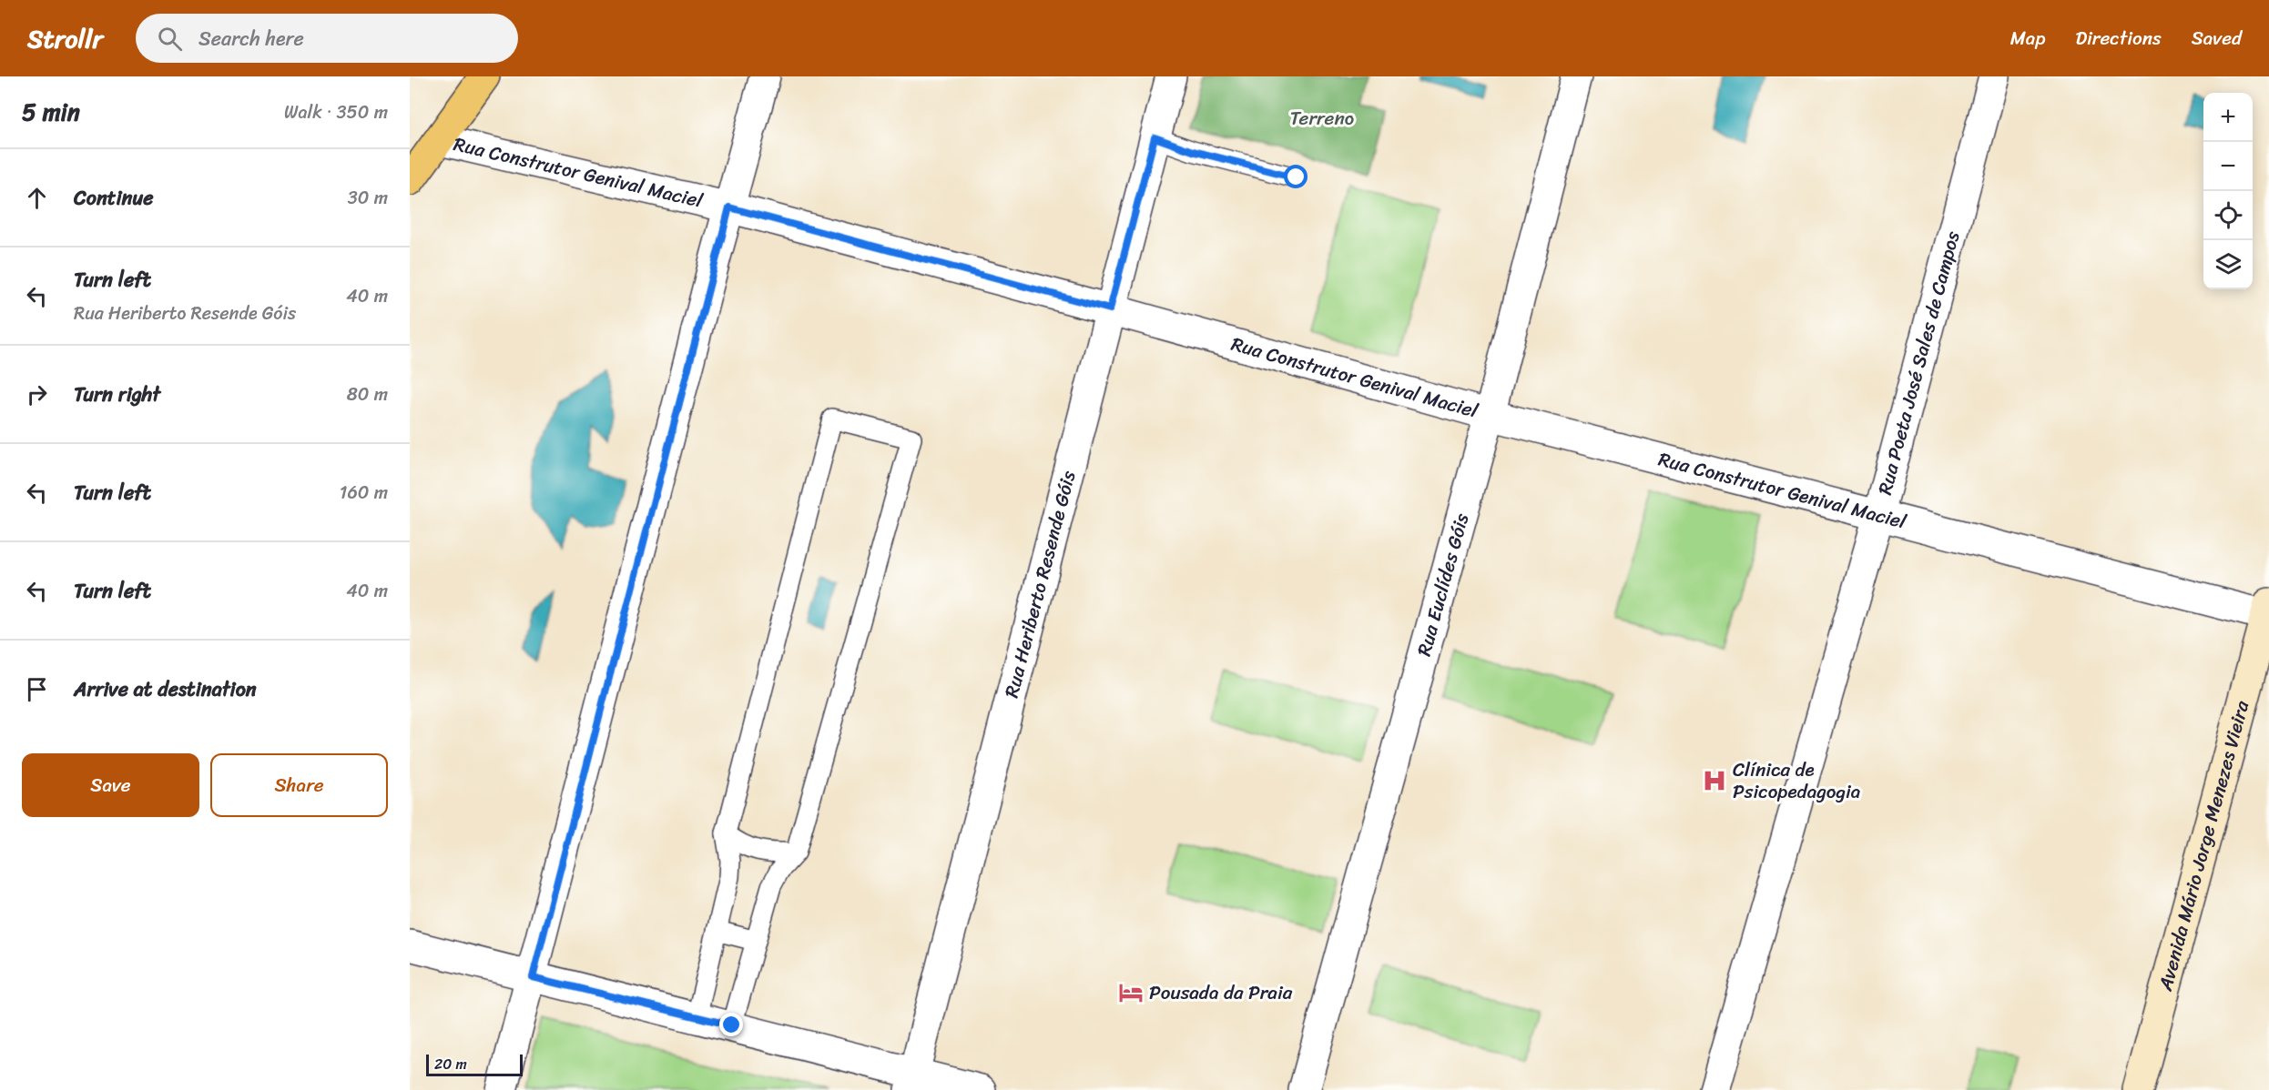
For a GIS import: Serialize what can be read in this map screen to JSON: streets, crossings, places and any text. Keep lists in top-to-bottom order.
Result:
{
  "streets": {
    "street": [
      "Rua Construtor Genival Maciel",
      "Rua Poeta José Sales de Campos",
      "Rua Heriberto Resende Góis",
      "Rua Euclídes Góis",
      "Avenida Mário Jorge Menezes Vieira"
    ]
  },
  "crossings": [
    ["Rua Construtor Genival Maciel", "Rua Poeta José Sales de Campos"],
    ["Rua Construtor Genival Maciel", "Rua Heriberto Resende Góis"],
    ["Rua Construtor Genival Maciel", "Rua Euclídes Góis"],
    ["Rua Construtor Genival Maciel", "Avenida Mário Jorge Menezes Vieira"]
  ],
  "parks": ["Terreno"],
  "places": {
    "hospital": ["Clínica de Psicopedagogia"],
    "hotel": ["Pousada da Praia"]
  },
  "scale_bar": "20 m",
  "page": {
    "header": "Strollr",
    "search": "Search here",
    "nav": ["Map", "Directions", "Saved"],
    "heading": ["5 min", "Walk · 350 m"],
    "map_buttons": ["+", "−"],
    "list": [
      ["Continue", "30 m"],
      ["Turn left", "Rua Heriberto Resende Góis", "40 m"],
      ["Turn right", "80 m"],
      ["Turn left", "160 m"],
      ["Turn left", "40 m"],
      "Arrive at destination"
    ],
    "buttons": ["Save", "Share"],
    "scale": "20 m"
  }
}
